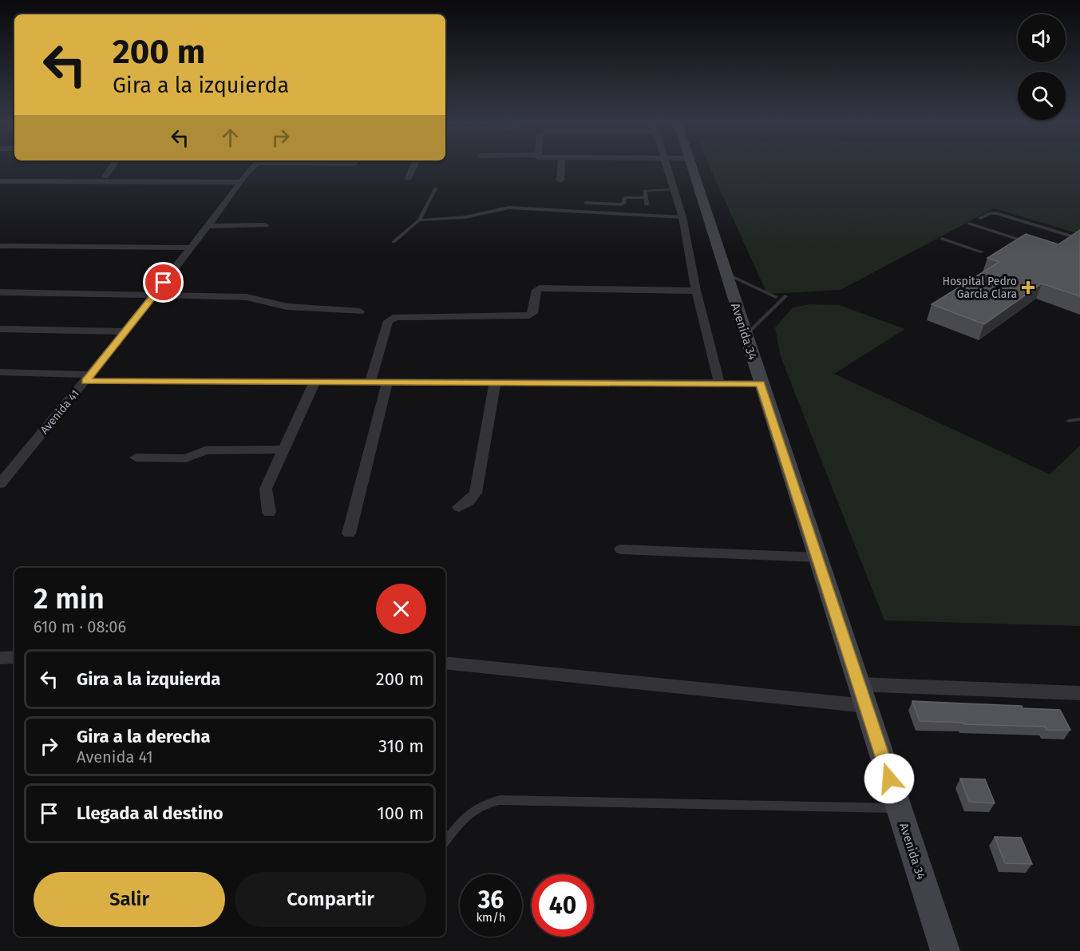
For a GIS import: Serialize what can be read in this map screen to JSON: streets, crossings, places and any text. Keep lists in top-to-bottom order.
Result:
{
  "streets": {
    "street": ["Avenida 34", "Avenida 41"]
  },
  "places": {
    "health": ["Hospital Pedro Garcia Clara"]
  },
  "page": {
    "turn": ["200 m", "Gira a la izquierda"],
    "heading": ["2 min", "610 m · 08:06"],
    "list": [
      {
        "name": "Gira a la izquierda",
        "value": "200 m"
      },
      {
        "name": "Gira a la derecha",
        "note": "Avenida 41",
        "value": "310 m"
      },
      {
        "name": "Llegada al destino",
        "value": "100 m"
      }
    ],
    "buttons": ["Salir", "Compartir"],
    "speed": "36 km/h",
    "limit": "40"
  }
}
